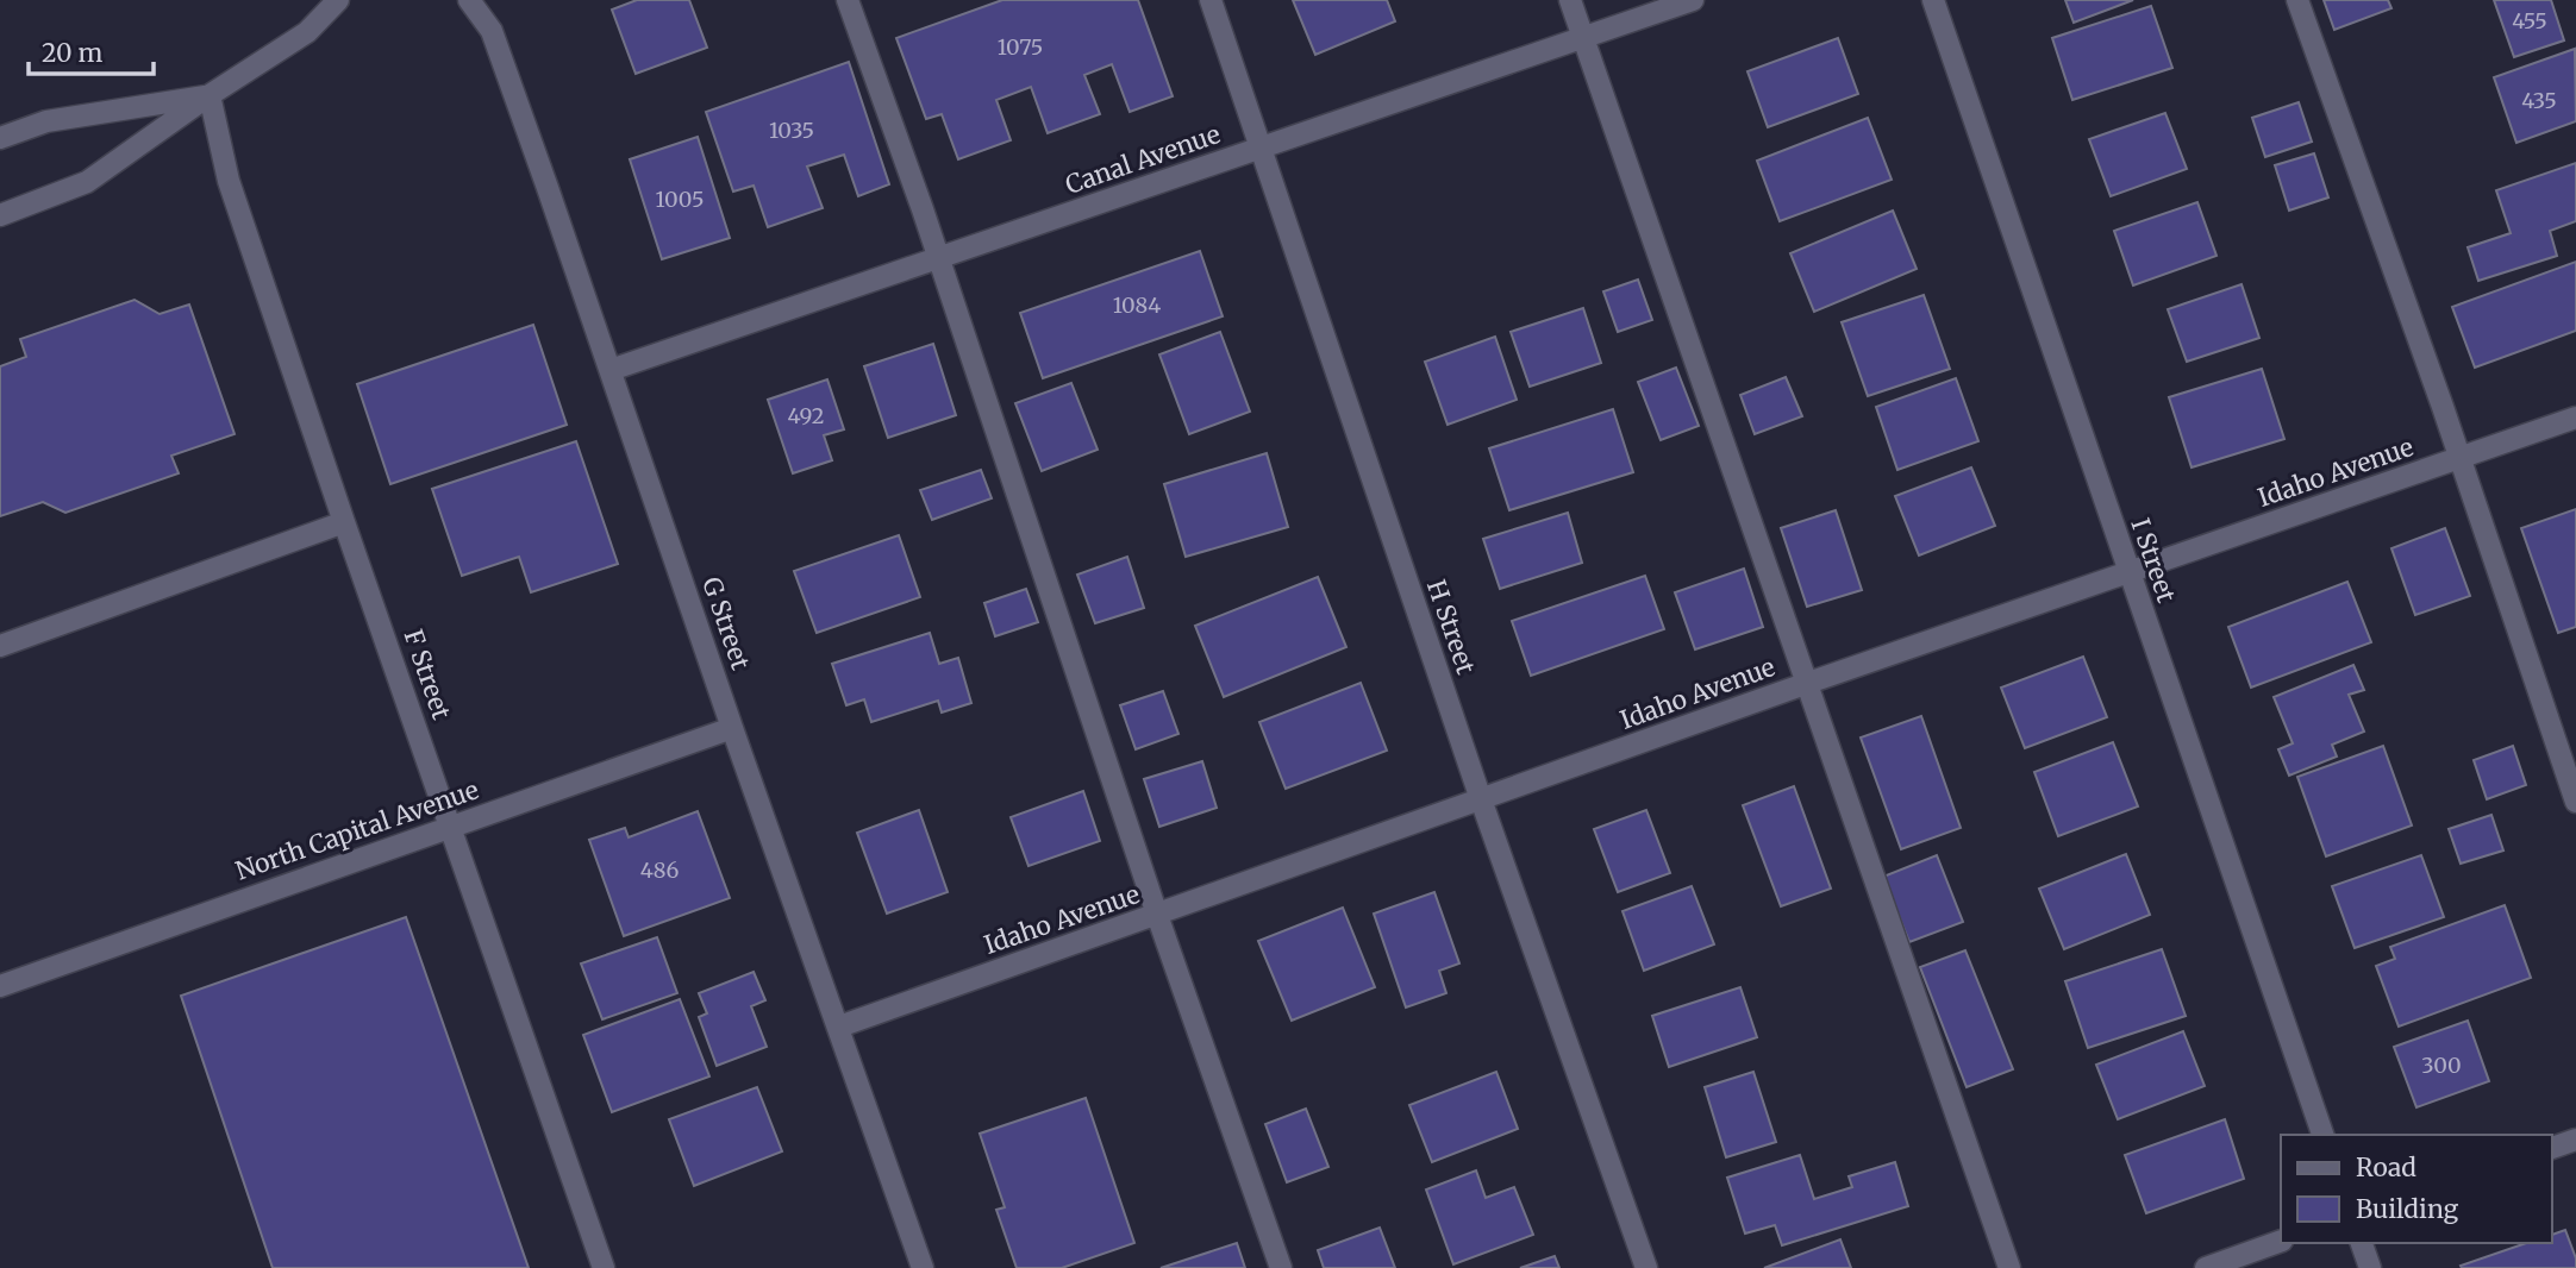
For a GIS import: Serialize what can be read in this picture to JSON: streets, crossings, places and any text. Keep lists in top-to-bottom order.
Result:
{
  "streets": {
    "street": [
      "Canal Avenue",
      "Idaho Avenue",
      "I Street",
      "G Street",
      "H Street",
      "F Street",
      "North Capital Avenue"
    ]
  },
  "crossings": [
    ["Canal Avenue", "G Street"],
    ["Canal Avenue", "H Street"],
    ["Idaho Avenue", "I Street"],
    ["Idaho Avenue", "G Street"],
    ["Idaho Avenue", "H Street"],
    ["G Street", "North Capital Avenue"],
    ["F Street", "North Capital Avenue"]
  ],
  "house_numbers": [
    "455",
    "1075",
    "435",
    "1035",
    "1005",
    "1084",
    "492",
    "486",
    "300"
  ],
  "legend": ["Road", "Building"],
  "scale_bar": "20 m"
}
